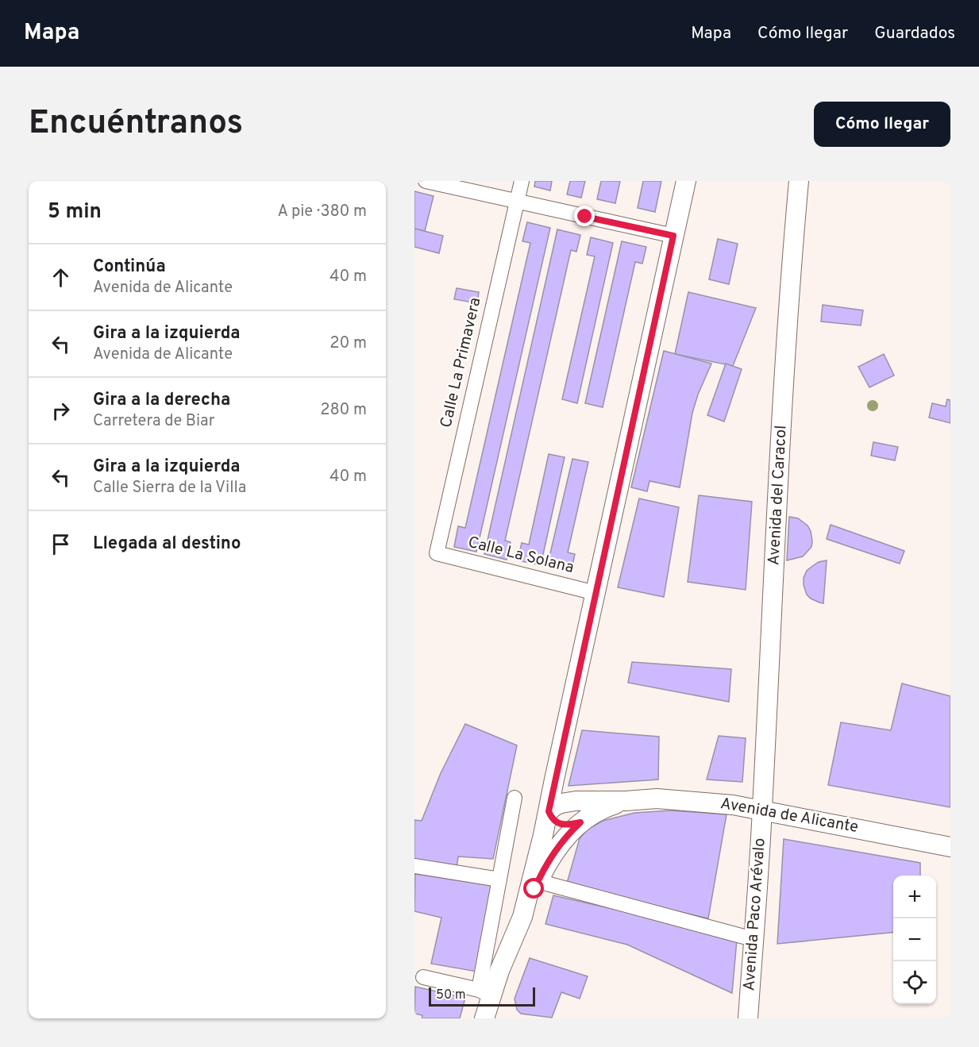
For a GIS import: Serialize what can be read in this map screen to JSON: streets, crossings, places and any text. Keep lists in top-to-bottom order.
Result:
{
  "streets": {
    "main road": ["Avenida del Caracol", "Avenida de Alicante", "Avenida Paco Arévalo"],
    "street": ["Calle La Primavera", "Calle La Solana"]
  },
  "crossings": [
    ["Calle La Primavera", "Calle La Solana"],
    ["Avenida del Caracol", "Avenida de Alicante"],
    ["Avenida del Caracol", "Avenida Paco Arévalo"],
    ["Avenida de Alicante", "Avenida Paco Arévalo"]
  ],
  "scale_bar": "50 m",
  "page": {
    "header": "Mapa",
    "nav": ["Mapa", "Cómo llegar", "Guardados"],
    "buttons": "Cómo llegar",
    "title": "Encuéntranos",
    "heading": ["5 min", "A pie · 380 m"],
    "list": [
      ["Continúa", "Avenida de Alicante", "40 m"],
      ["Gira a la izquierda", "Avenida de Alicante", "20 m"],
      ["Gira a la derecha", "Carretera de Biar", "280 m"],
      ["Gira a la izquierda", "Calle Sierra de la Villa", "40 m"],
      "Llegada al destino"
    ],
    "map_buttons": ["+", "−"],
    "scale": "50 m"
  }
}
